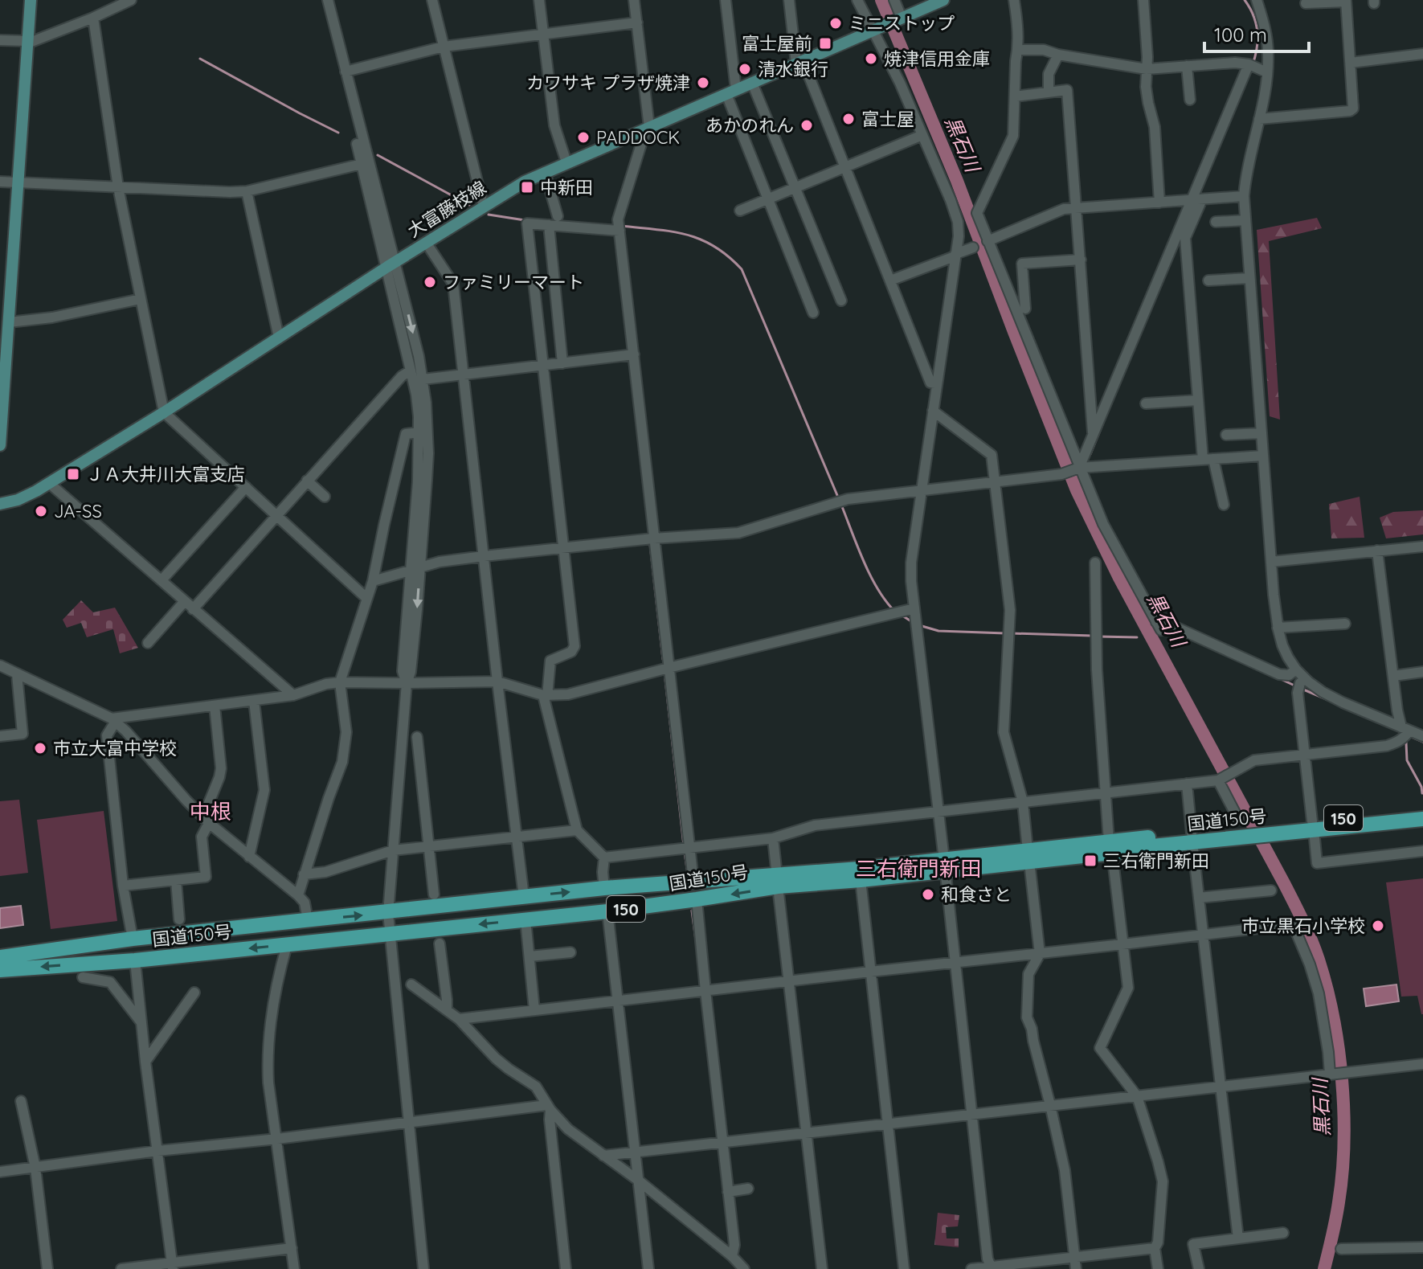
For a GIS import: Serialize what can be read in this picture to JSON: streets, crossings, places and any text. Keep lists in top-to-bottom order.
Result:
{
  "streets": {
    "highway": ["150", "国道150号"],
    "main road": ["大富藤枝線"]
  },
  "districts": ["中根", "三右衛門新田"],
  "water": ["黒石川"],
  "places": {
    "other": [
      "ミニストップ",
      "焼津信用金庫",
      "清水銀行",
      "カワサキ プラザ焼津",
      "富士屋",
      "あかのれん",
      "PADDOCK",
      "ファミリーマート",
      "JA-SS",
      "市立大富中学校",
      "和食さと",
      "市立黒石小学校"
    ],
    "transit": [
      "富士屋前",
      "中新田",
      "ＪＡ大井川大富支店",
      "三右衛門新田"
    ]
  },
  "scale_bar": "100 m"
}
